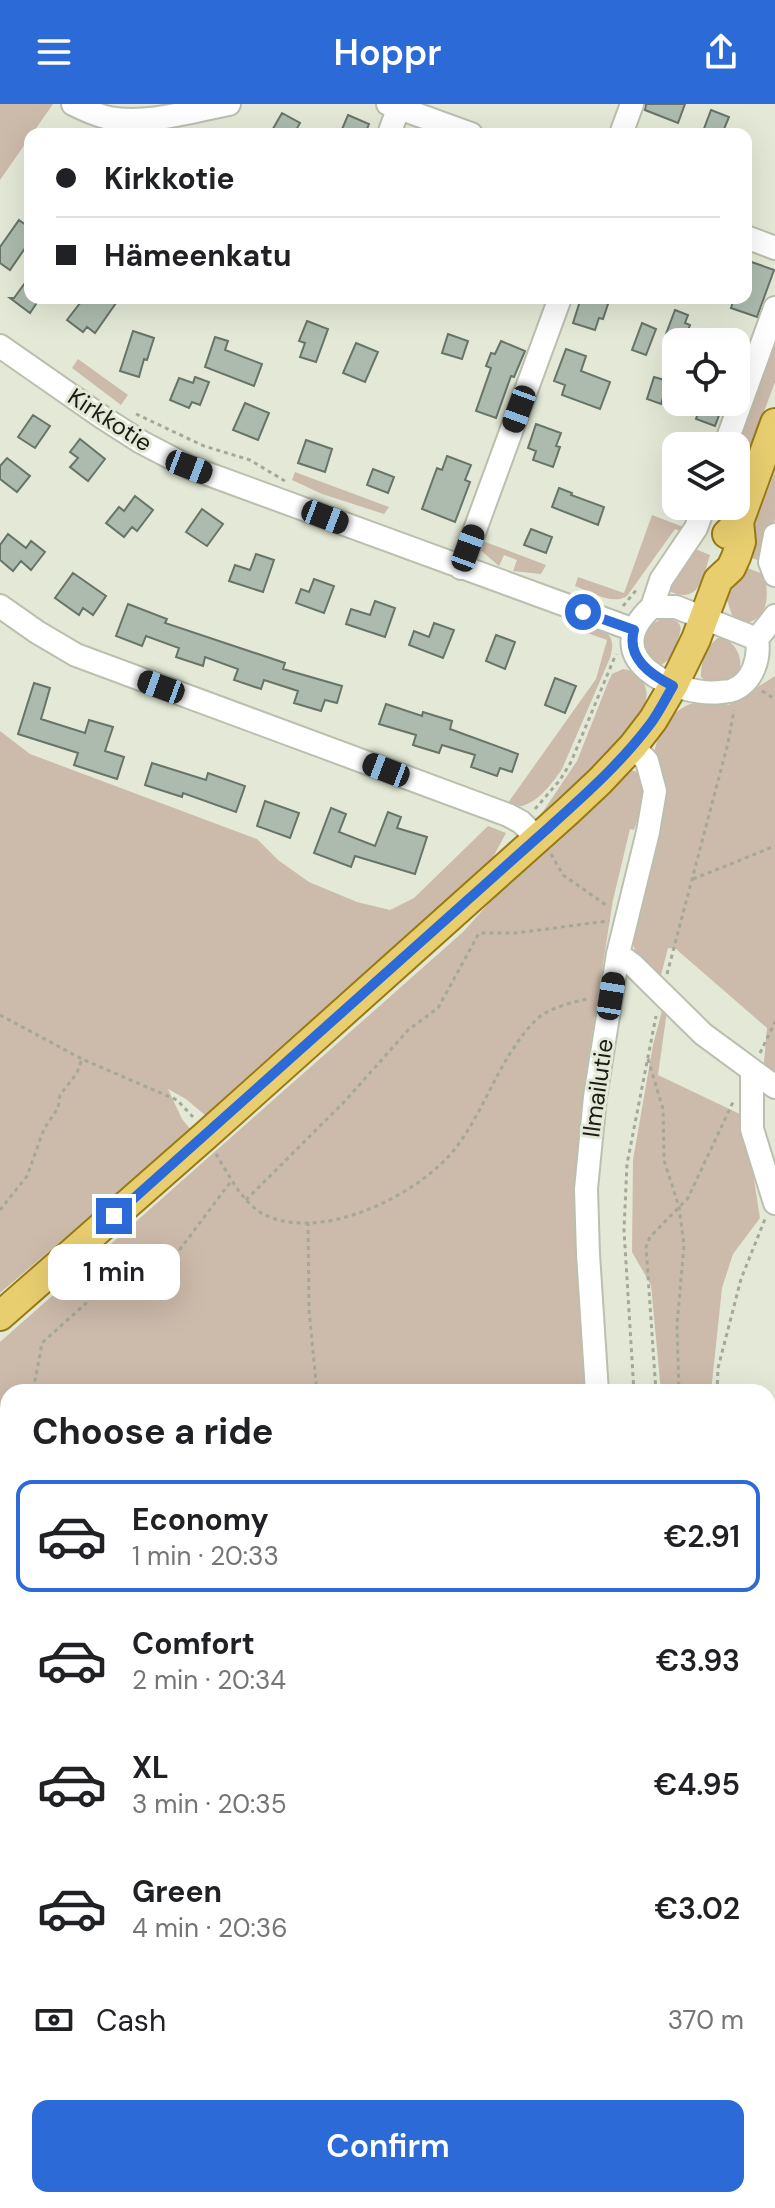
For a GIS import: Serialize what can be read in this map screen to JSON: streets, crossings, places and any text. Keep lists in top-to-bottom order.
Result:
{
  "streets": {
    "street": ["Kirkkotie", "Ilmailutie"]
  },
  "page": {
    "header": "Hoppr",
    "banner": ["Kirkkotie", "Hämeenkatu"],
    "bubble": "1 min",
    "heading": "Choose a ride",
    "list": [
      {
        "name": "Economy",
        "note": "1 min · 20:33",
        "value": "€2.91"
      },
      {
        "name": "Comfort",
        "note": "2 min · 20:34",
        "value": "€3.93"
      },
      {
        "name": "XL",
        "note": "3 min · 20:35",
        "value": "€4.95"
      },
      {
        "name": "Green",
        "note": "4 min · 20:36",
        "value": "€3.02"
      }
    ],
    "pay": ["Cash", "370 m"],
    "buttons": "Confirm"
  }
}
